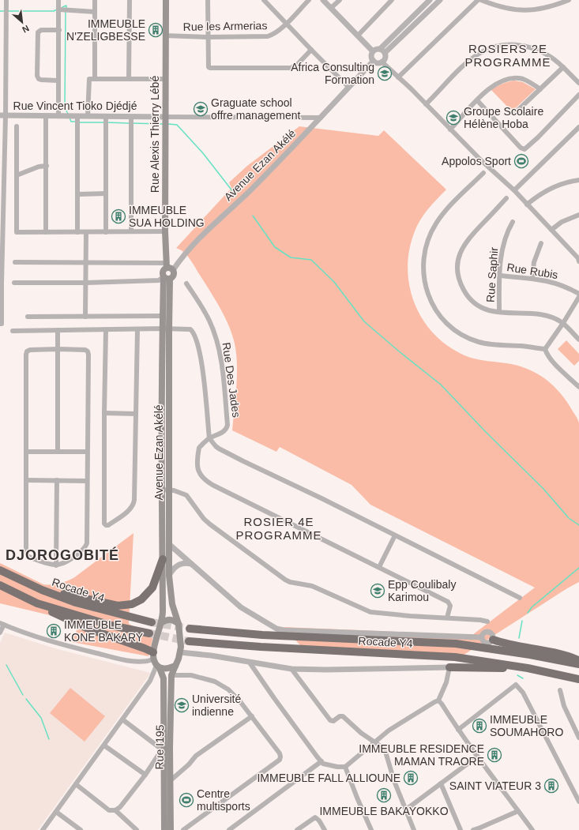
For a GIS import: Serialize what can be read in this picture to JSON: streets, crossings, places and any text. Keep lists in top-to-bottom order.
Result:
{
  "streets": {
    "highway": ["Rocade Y4"],
    "main road": ["Rue Alexis Thierry Lébé", "Avenue Ezan Akélé", "Rue I195"],
    "street": [
      "Rue les Armerias",
      "Rue Vincent Tioko Djédjé",
      "Rue Rubis",
      "Rue Saphir",
      "Rue Des Jades"
    ]
  },
  "crossings": [
    ["Rue les Armerias", "Rue Alexis Thierry Lébé"],
    ["Rue Vincent Tioko Djédjé", "Rue Alexis Thierry Lébé"],
    ["Rue Vincent Tioko Djédjé", "Avenue Ezan Akélé"],
    ["Rue Alexis Thierry Lébé", "Avenue Ezan Akélé"],
    ["Avenue Ezan Akélé", "Rue I195"],
    ["Rue Rubis", "Rue Saphir"]
  ],
  "districts": ["ROSIERS 2E PROGRAMME", "ROSIER 4E PROGRAMME", "DJOROGOBITÉ"],
  "places": {
    "building": [
      "IMMEUBLE N'ZELIGBESSE",
      "IMMEUBLE SUA HOLDING",
      "IMMEUBLE KONE BAKARY",
      "IMMEUBLE SOUMAHORO",
      "IMMEUBLE RESIDENCE MAMAN TRAORE",
      "IMMEUBLE FALL ALLIOUNE",
      "SAINT VIATEUR 3",
      "IMMEUBLE BAKAYOKKO"
    ],
    "school or university": [
      "Africa Consulting Formation",
      "Graguate school offre management",
      "Groupe Scolaire Hélène Hoba",
      "Epp Coulibaly Karimou",
      "Université indienne"
    ],
    "sports": ["Appolos Sport", "Centre multisports"]
  },
  "north": "bottom right"
}
